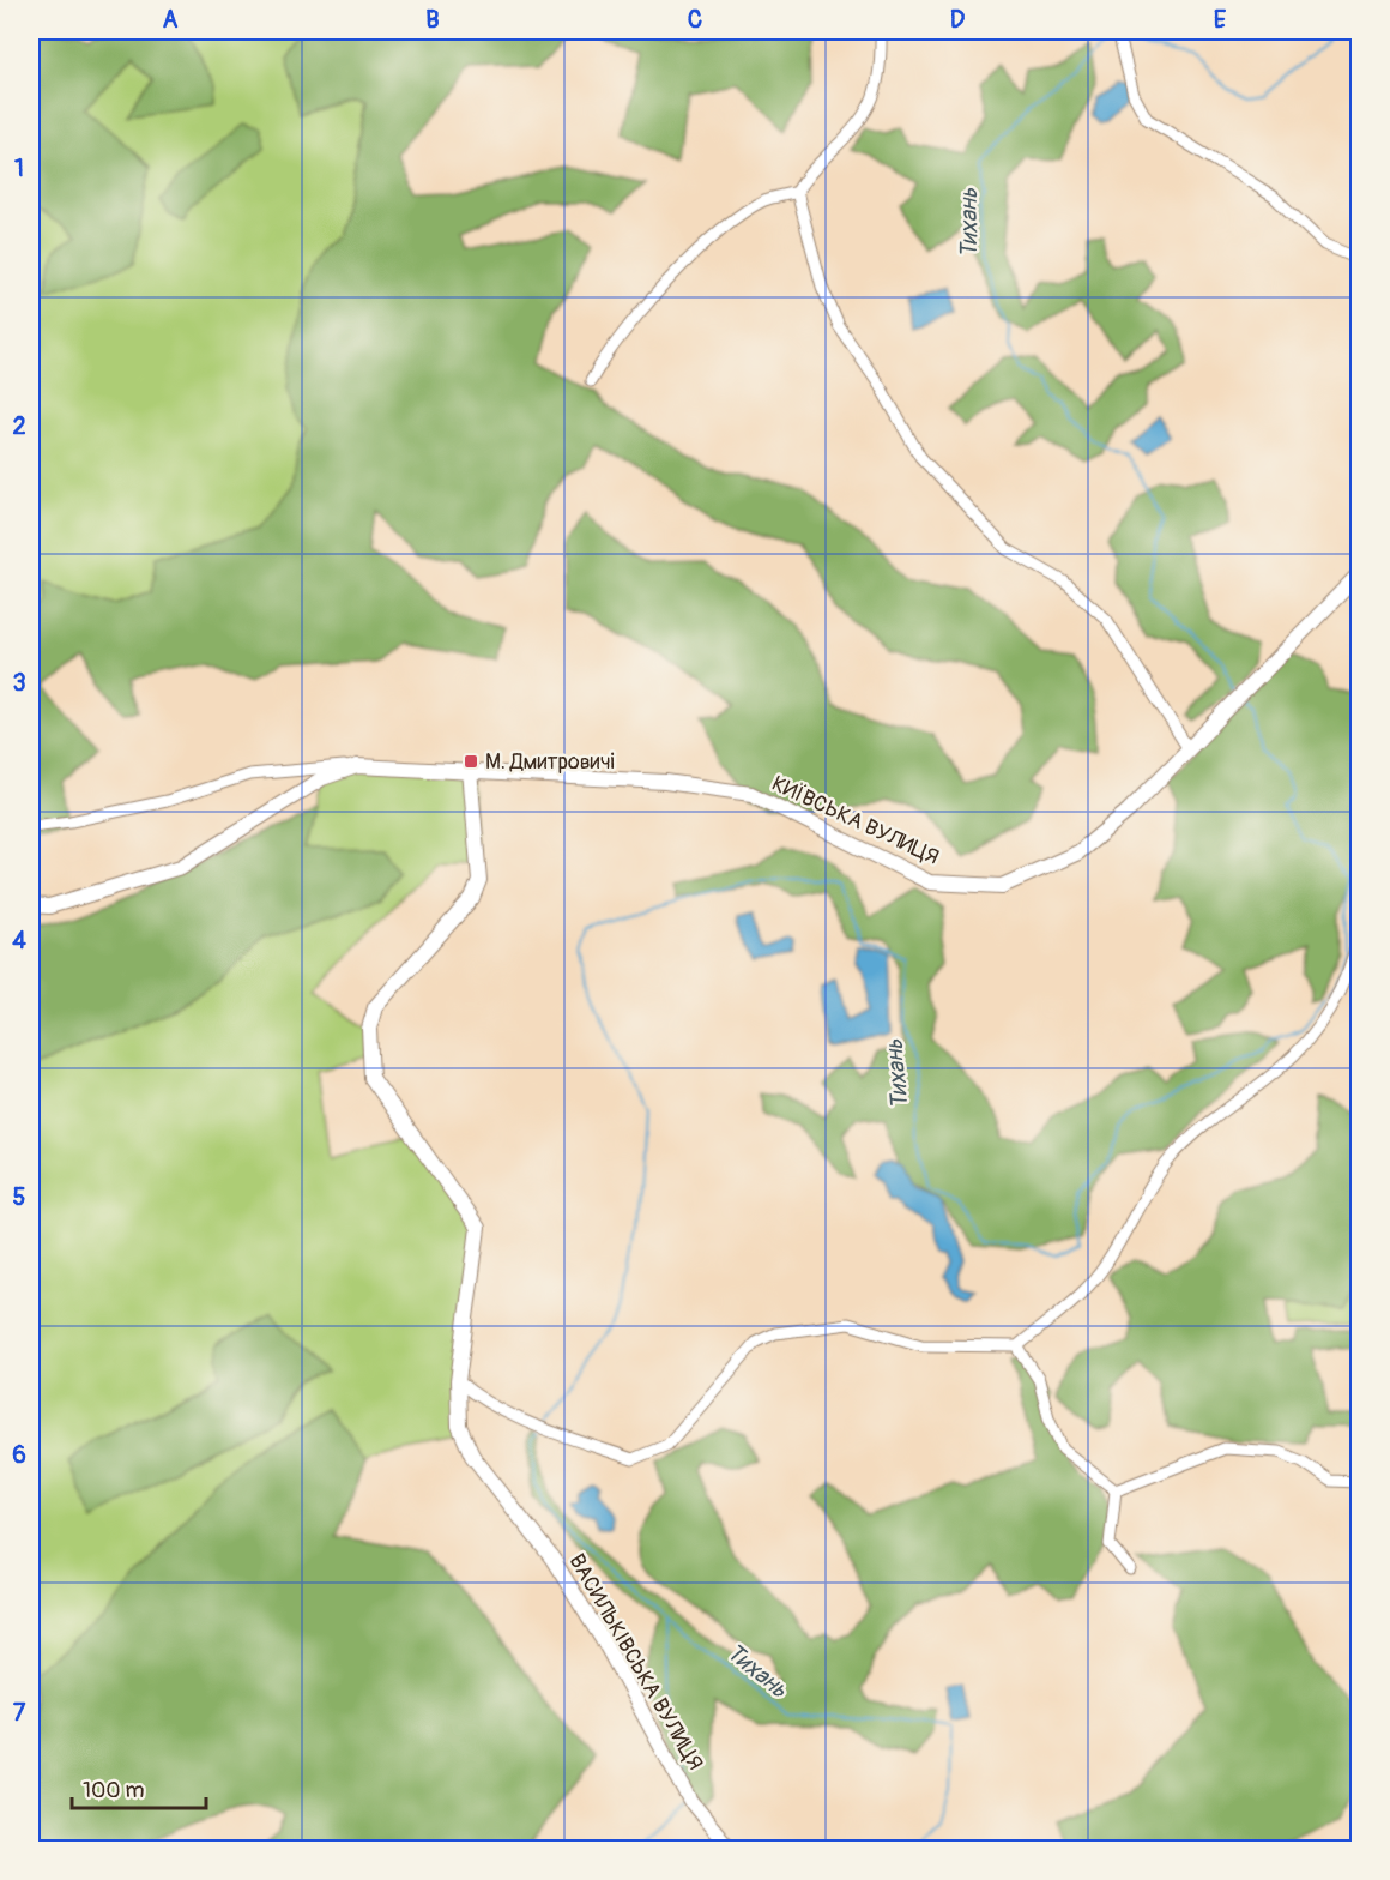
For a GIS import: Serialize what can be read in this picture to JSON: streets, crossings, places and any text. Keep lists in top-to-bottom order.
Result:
{
  "streets": {
    "main road": ["КИЇВСЬКА ВУЛИЦЯ", "ВАСИЛЬКІВСЬКА ВУЛИЦЯ"]
  },
  "crossings": [
    ["КИЇВСЬКА ВУЛИЦЯ", "ВАСИЛЬКІВСЬКА ВУЛИЦЯ"]
  ],
  "water": ["Тихань"],
  "places": {
    "transit": ["М. Дмитровичі"]
  },
  "scale_bar": "100 m",
  "grid": {
    "columns": [
      "A",
      "B",
      "C",
      "D",
      "E"
    ],
    "rows": [
      "1",
      "2",
      "3",
      "4",
      "5",
      "6",
      "7"
    ]
  }
}
